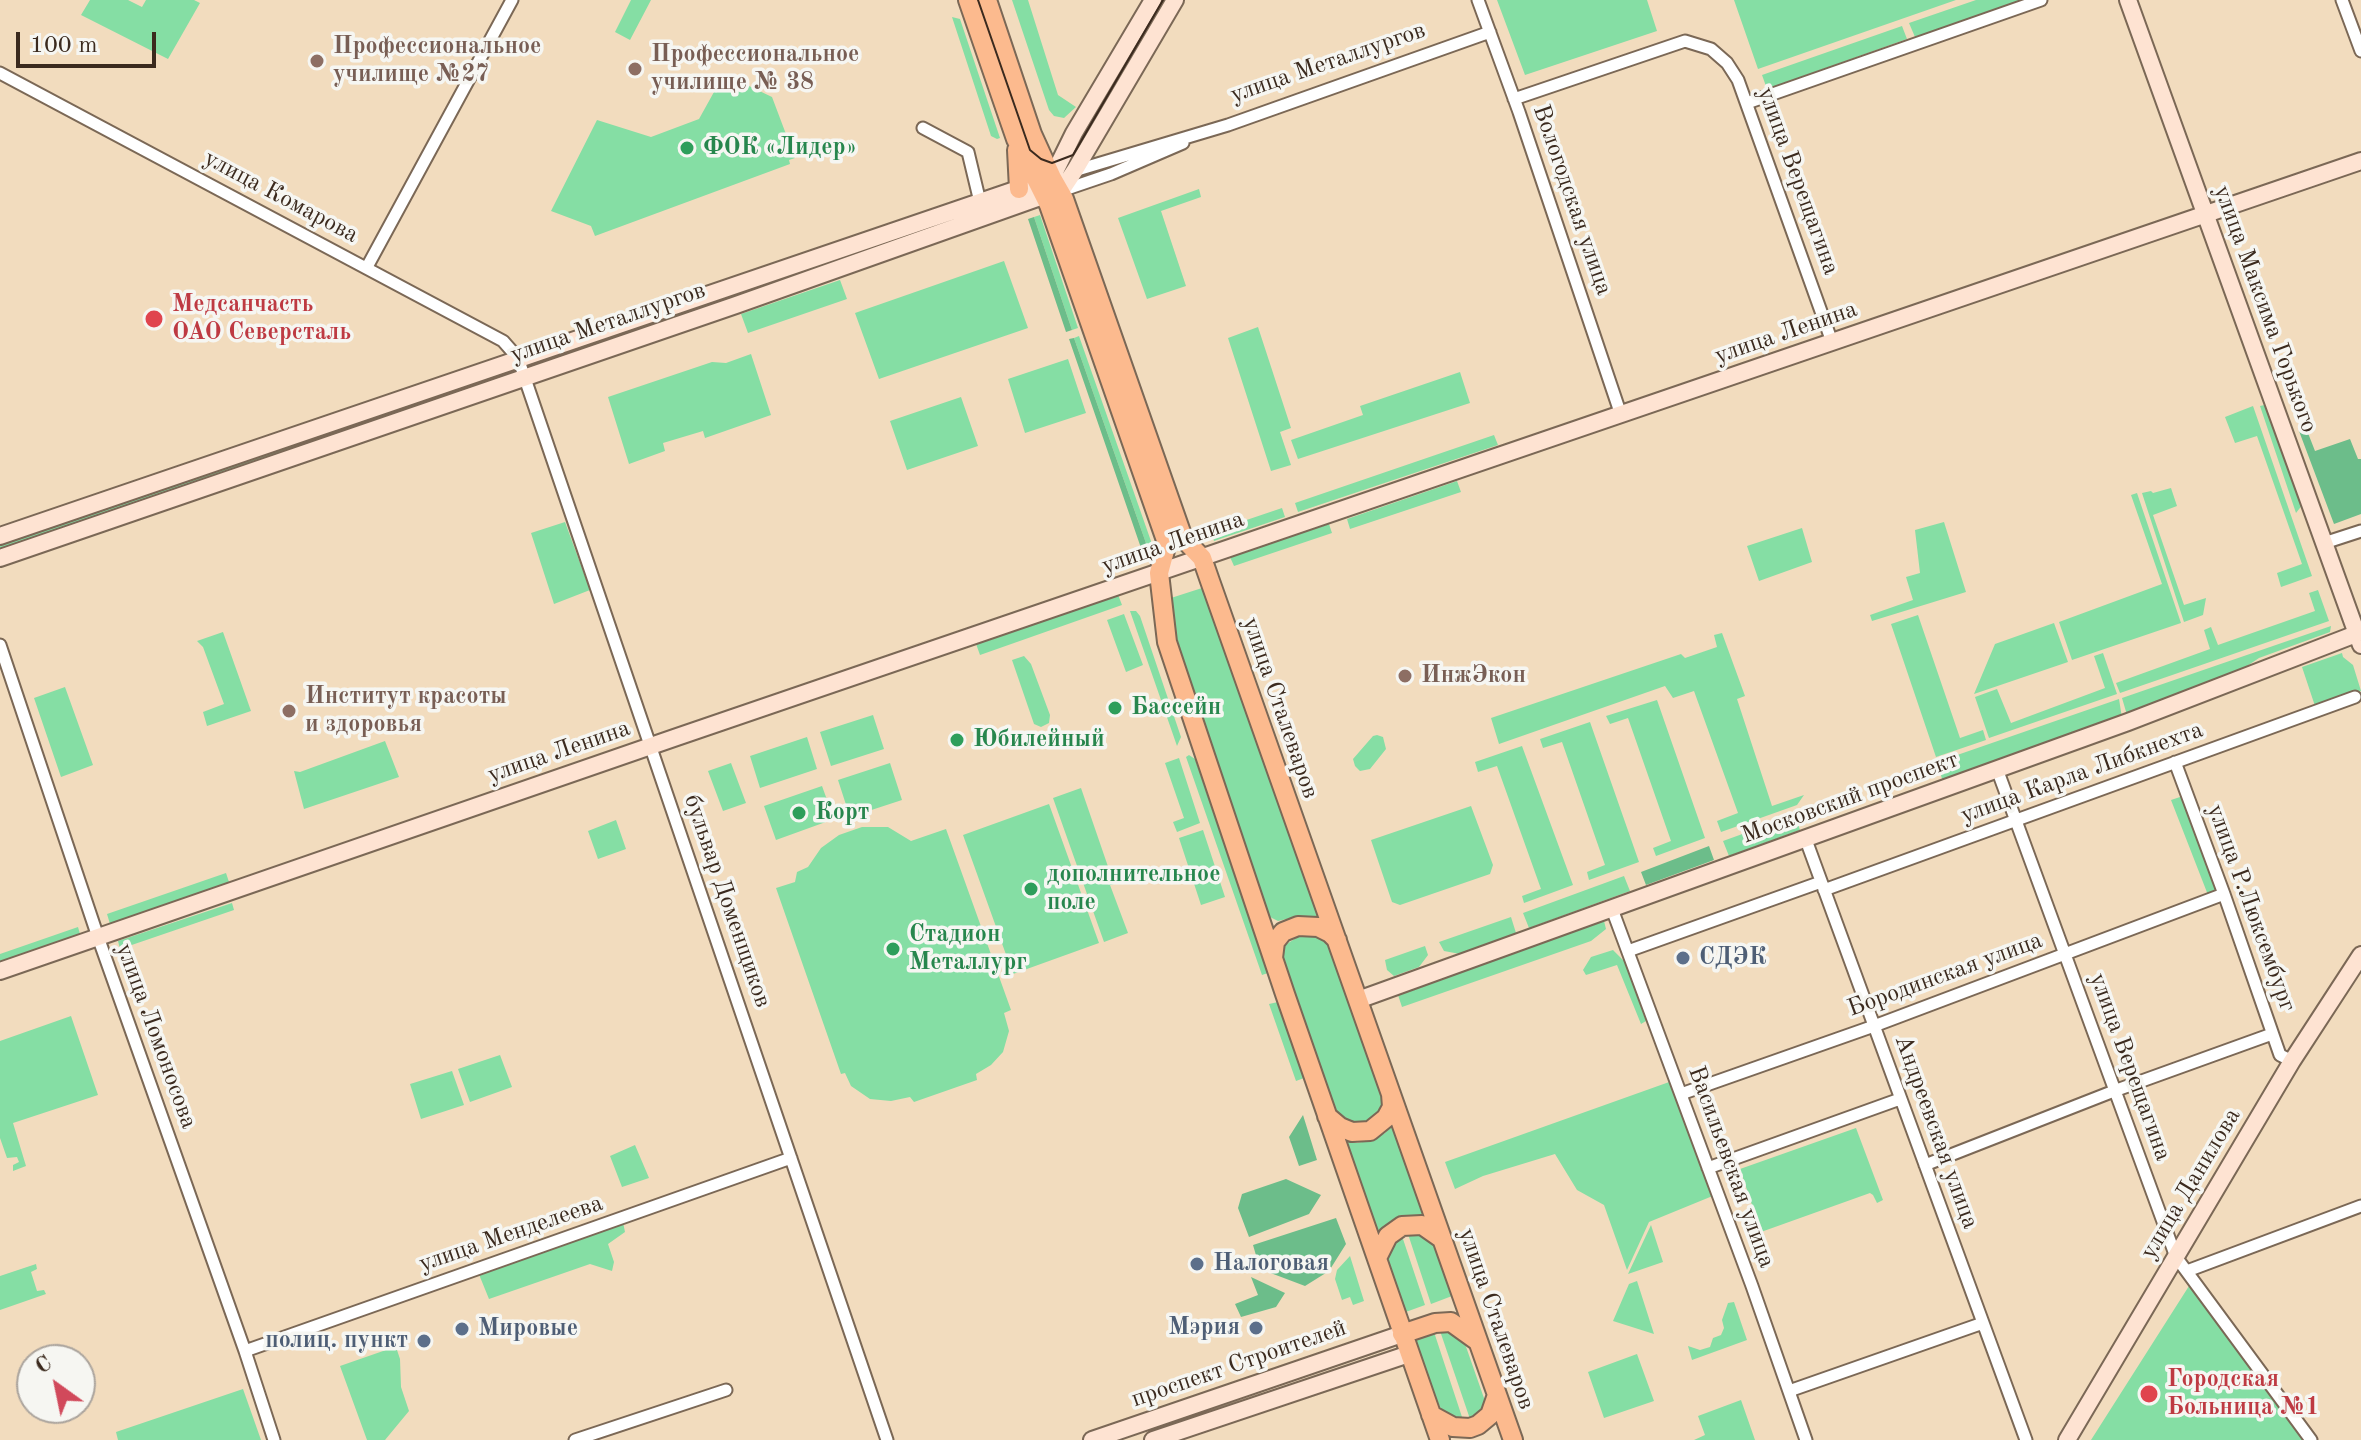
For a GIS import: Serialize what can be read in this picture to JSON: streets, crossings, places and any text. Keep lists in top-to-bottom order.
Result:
{
  "streets": {
    "main road": ["улица Сталеваров"],
    "street": [
      "улица Металлургов",
      "улица Верещагина",
      "улица Комарова",
      "Вологодская улица",
      "улица Максима Горького",
      "улица Ленина",
      "улица Карла Либкнехта",
      "Московский проспект",
      "бульвар Доменщиков",
      "улица Р.Люксембург",
      "Бородинская улица",
      "улица Ломоносова",
      "Андреевская улица",
      "Васильевская улица",
      "улица Данилова",
      "улица Менделеева",
      "проспект Строителей"
    ]
  },
  "crossings": [
    ["улица Металлургов", "улица Комарова"],
    ["улица Металлургов", "Вологодская улица"],
    ["улица Металлургов", "улица Сталеваров"],
    ["улица Металлургов", "бульвар Доменщиков"],
    ["улица Верещагина", "Вологодская улица"],
    ["улица Верещагина", "улица Ленина"],
    ["улица Верещагина", "улица Карла Либкнехта"],
    ["улица Верещагина", "Московский проспект"],
    ["улица Верещагина", "Бородинская улица"],
    ["улица Верещагина", "улица Данилова"],
    ["Вологодская улица", "улица Ленина"],
    ["улица Максима Горького", "улица Ленина"],
    ["улица Максима Горького", "Московский проспект"],
    ["улица Ленина", "улица Сталеваров"],
    ["улица Ленина", "бульвар Доменщиков"],
    ["улица Ленина", "улица Ломоносова"],
    ["улица Сталеваров", "Московский проспект"],
    ["улица Сталеваров", "проспект Строителей"],
    ["улица Карла Либкнехта", "улица Р.Люксембург"],
    ["улица Карла Либкнехта", "Андреевская улица"],
    ["улица Карла Либкнехта", "Васильевская улица"],
    ["Московский проспект", "Андреевская улица"],
    ["Московский проспект", "Васильевская улица"],
    ["бульвар Доменщиков", "улица Менделеева"],
    ["улица Р.Люксембург", "Бородинская улица"],
    ["улица Р.Люксембург", "улица Данилова"],
    ["Бородинская улица", "Андреевская улица"],
    ["Бородинская улица", "Васильевская улица"],
    ["улица Ломоносова", "улица Менделеева"]
  ],
  "places": [
    "Профессиональное училище №27",
    "Профессиональное училище № 38",
    "ФОК «Лидер»",
    "Медсанчасть ОАО Северсталь",
    "ИнжЭкон",
    "Бассейн",
    "Институт красоты и здоровья",
    "Юбилейный",
    "Корт",
    "дополнительное поле",
    "Стадион Металлург",
    "СДЭК",
    "Налоговая",
    "Мэрия",
    "Мировые",
    "полиц. пункт",
    "Городская Больница №1"
  ],
  "scale_bar": "100 m",
  "north": "top left"
}
